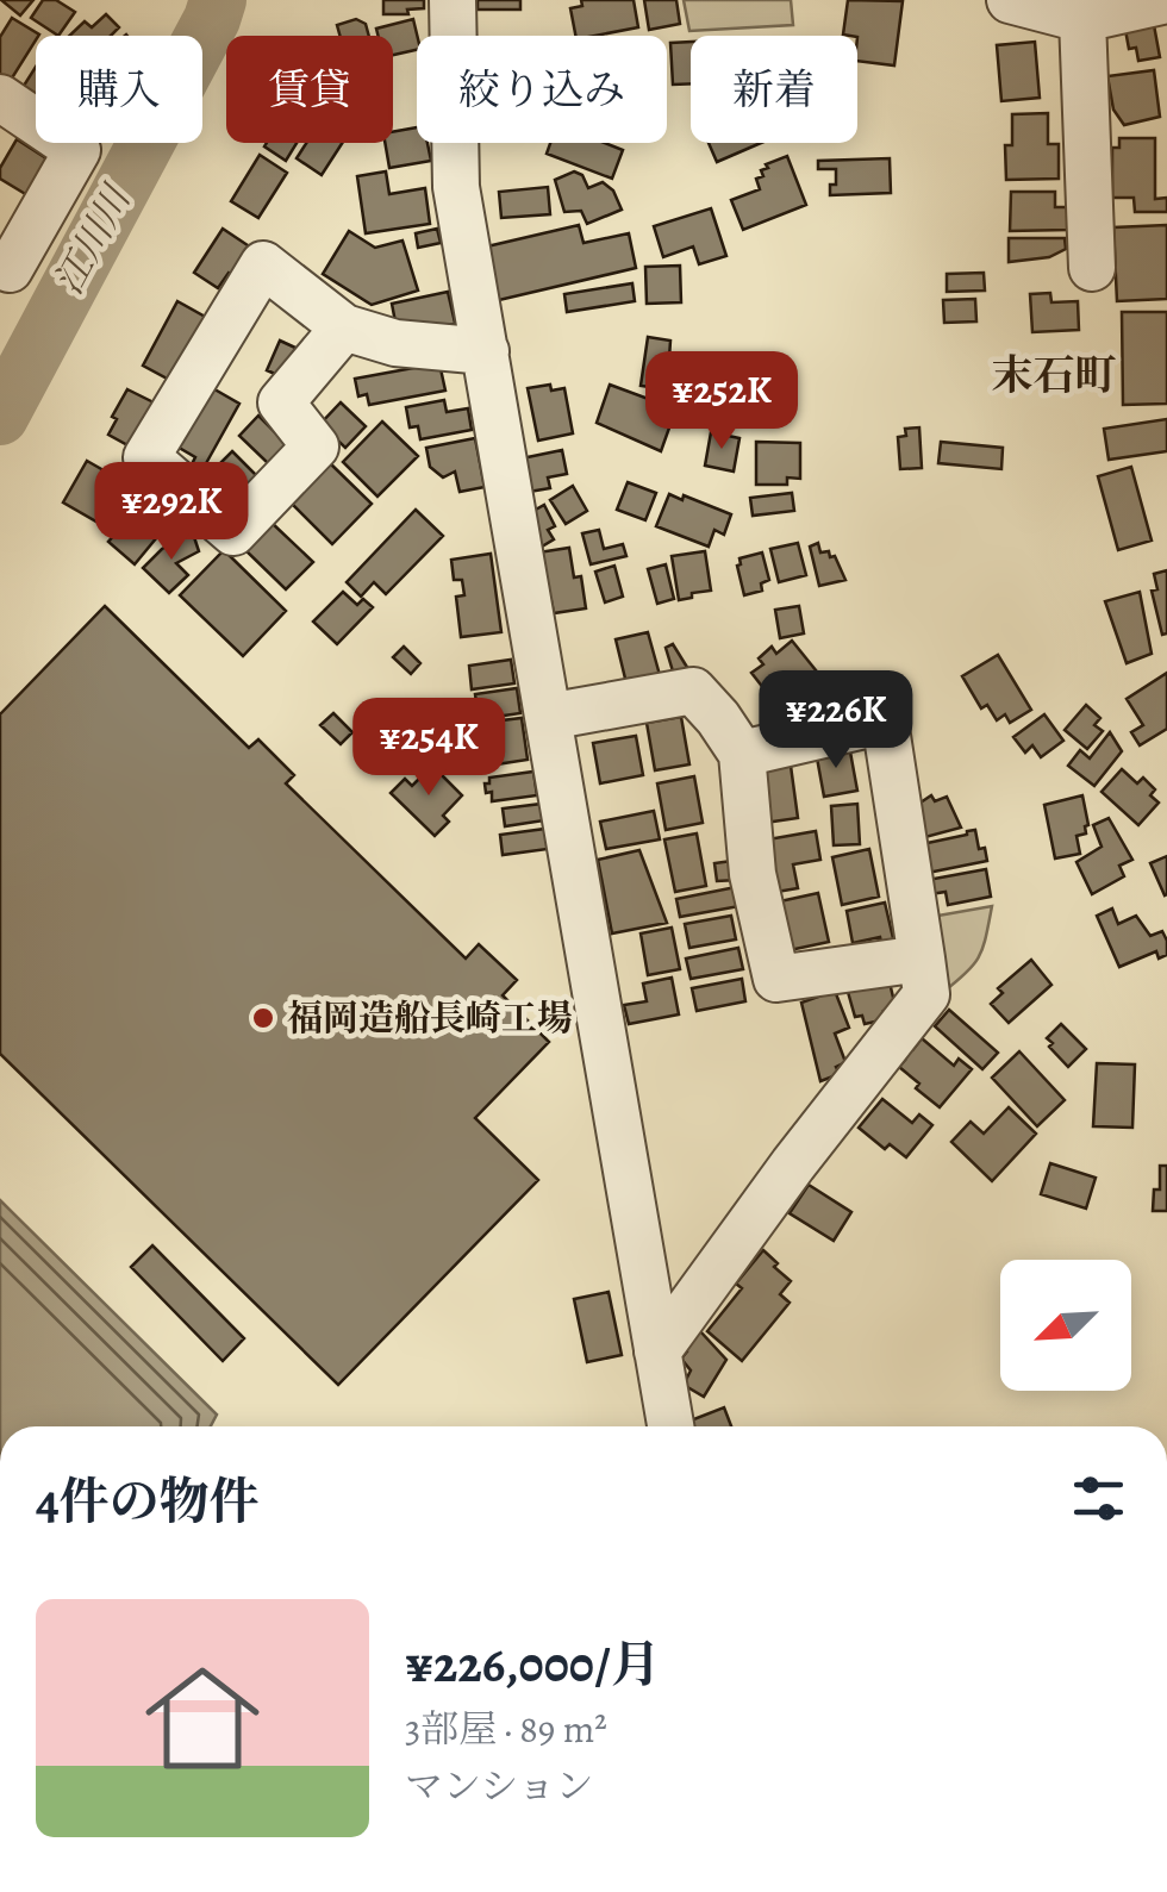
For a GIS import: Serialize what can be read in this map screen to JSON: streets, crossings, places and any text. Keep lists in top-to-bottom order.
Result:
{
  "districts": ["末石町"],
  "water": ["江川川"],
  "places": ["福岡造船長崎工場"],
  "north": "bottom left",
  "page": {
    "chip": [
      "購入",
      "賃貸",
      "絞り込み",
      "新着"
    ],
    "price": [
      "¥252K",
      "¥292K",
      "¥226K",
      "¥254K"
    ],
    "heading": "4件の物件",
    "list": [
      {
        "name": "¥226,000/月",
        "note": "3部屋 · 89 m² · マンション"
      }
    ]
  }
}
